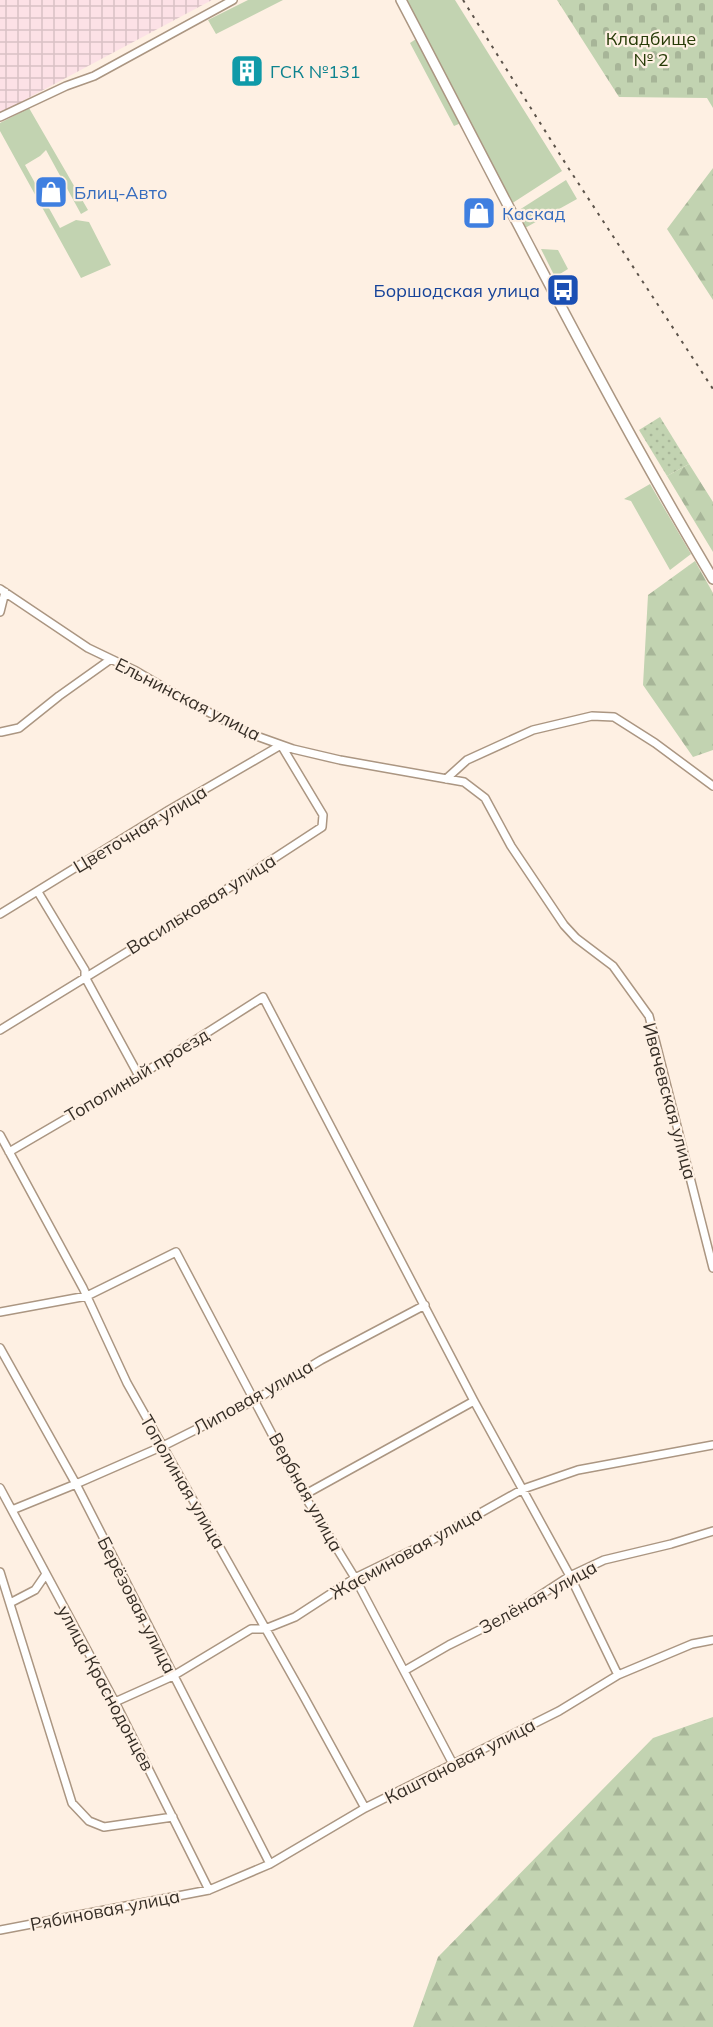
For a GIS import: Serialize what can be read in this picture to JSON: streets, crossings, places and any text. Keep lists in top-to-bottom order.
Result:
{
  "streets": {
    "street": [
      "Ельнинская улица",
      "Цветочная улица",
      "Васильковая улица",
      "Тополиный проезд",
      "Ивачевская улица",
      "Липовая улица",
      "Тополиная улица",
      "Вербная улица",
      "Жасминовая улица",
      "Зелёная улица",
      "Берёзовая улица",
      "улица Краснодонцев",
      "Каштановая улица",
      "Рябиновая улица"
    ]
  },
  "crossings": [
    ["Ельнинская улица", "Цветочная улица"],
    ["Ельнинская улица", "Васильковая улица"],
    ["Ельнинская улица", "Ивачевская улица"],
    ["Цветочная улица", "Васильковая улица"],
    ["Тополиный проезд", "Липовая улица"],
    ["Тополиный проезд", "Тополиная улица"],
    ["Липовая улица", "Тополиная улица"],
    ["Липовая улица", "Вербная улица"],
    ["Липовая улица", "Берёзовая улица"],
    ["Липовая улица", "улица Краснодонцев"],
    ["Тополиная улица", "Вербная улица"],
    ["Тополиная улица", "Жасминовая улица"],
    ["Тополиная улица", "Каштановая улица"],
    ["Вербная улица", "Жасминовая улица"],
    ["Вербная улица", "Зелёная улица"],
    ["Вербная улица", "Каштановая улица"],
    ["Жасминовая улица", "Берёзовая улица"],
    ["Жасминовая улица", "улица Краснодонцев"],
    ["Берёзовая улица", "Каштановая улица"],
    ["улица Краснодонцев", "Каштановая улица"],
    ["улица Краснодонцев", "Рябиновая улица"],
    ["Каштановая улица", "Рябиновая улица"]
  ],
  "parks": ["Кладбище № 2"],
  "places": {
    "building": ["ГСК №131"],
    "shop": ["Блиц-Авто", "Каскад"],
    "bus stop": ["Боршодская улица"]
  }
}
